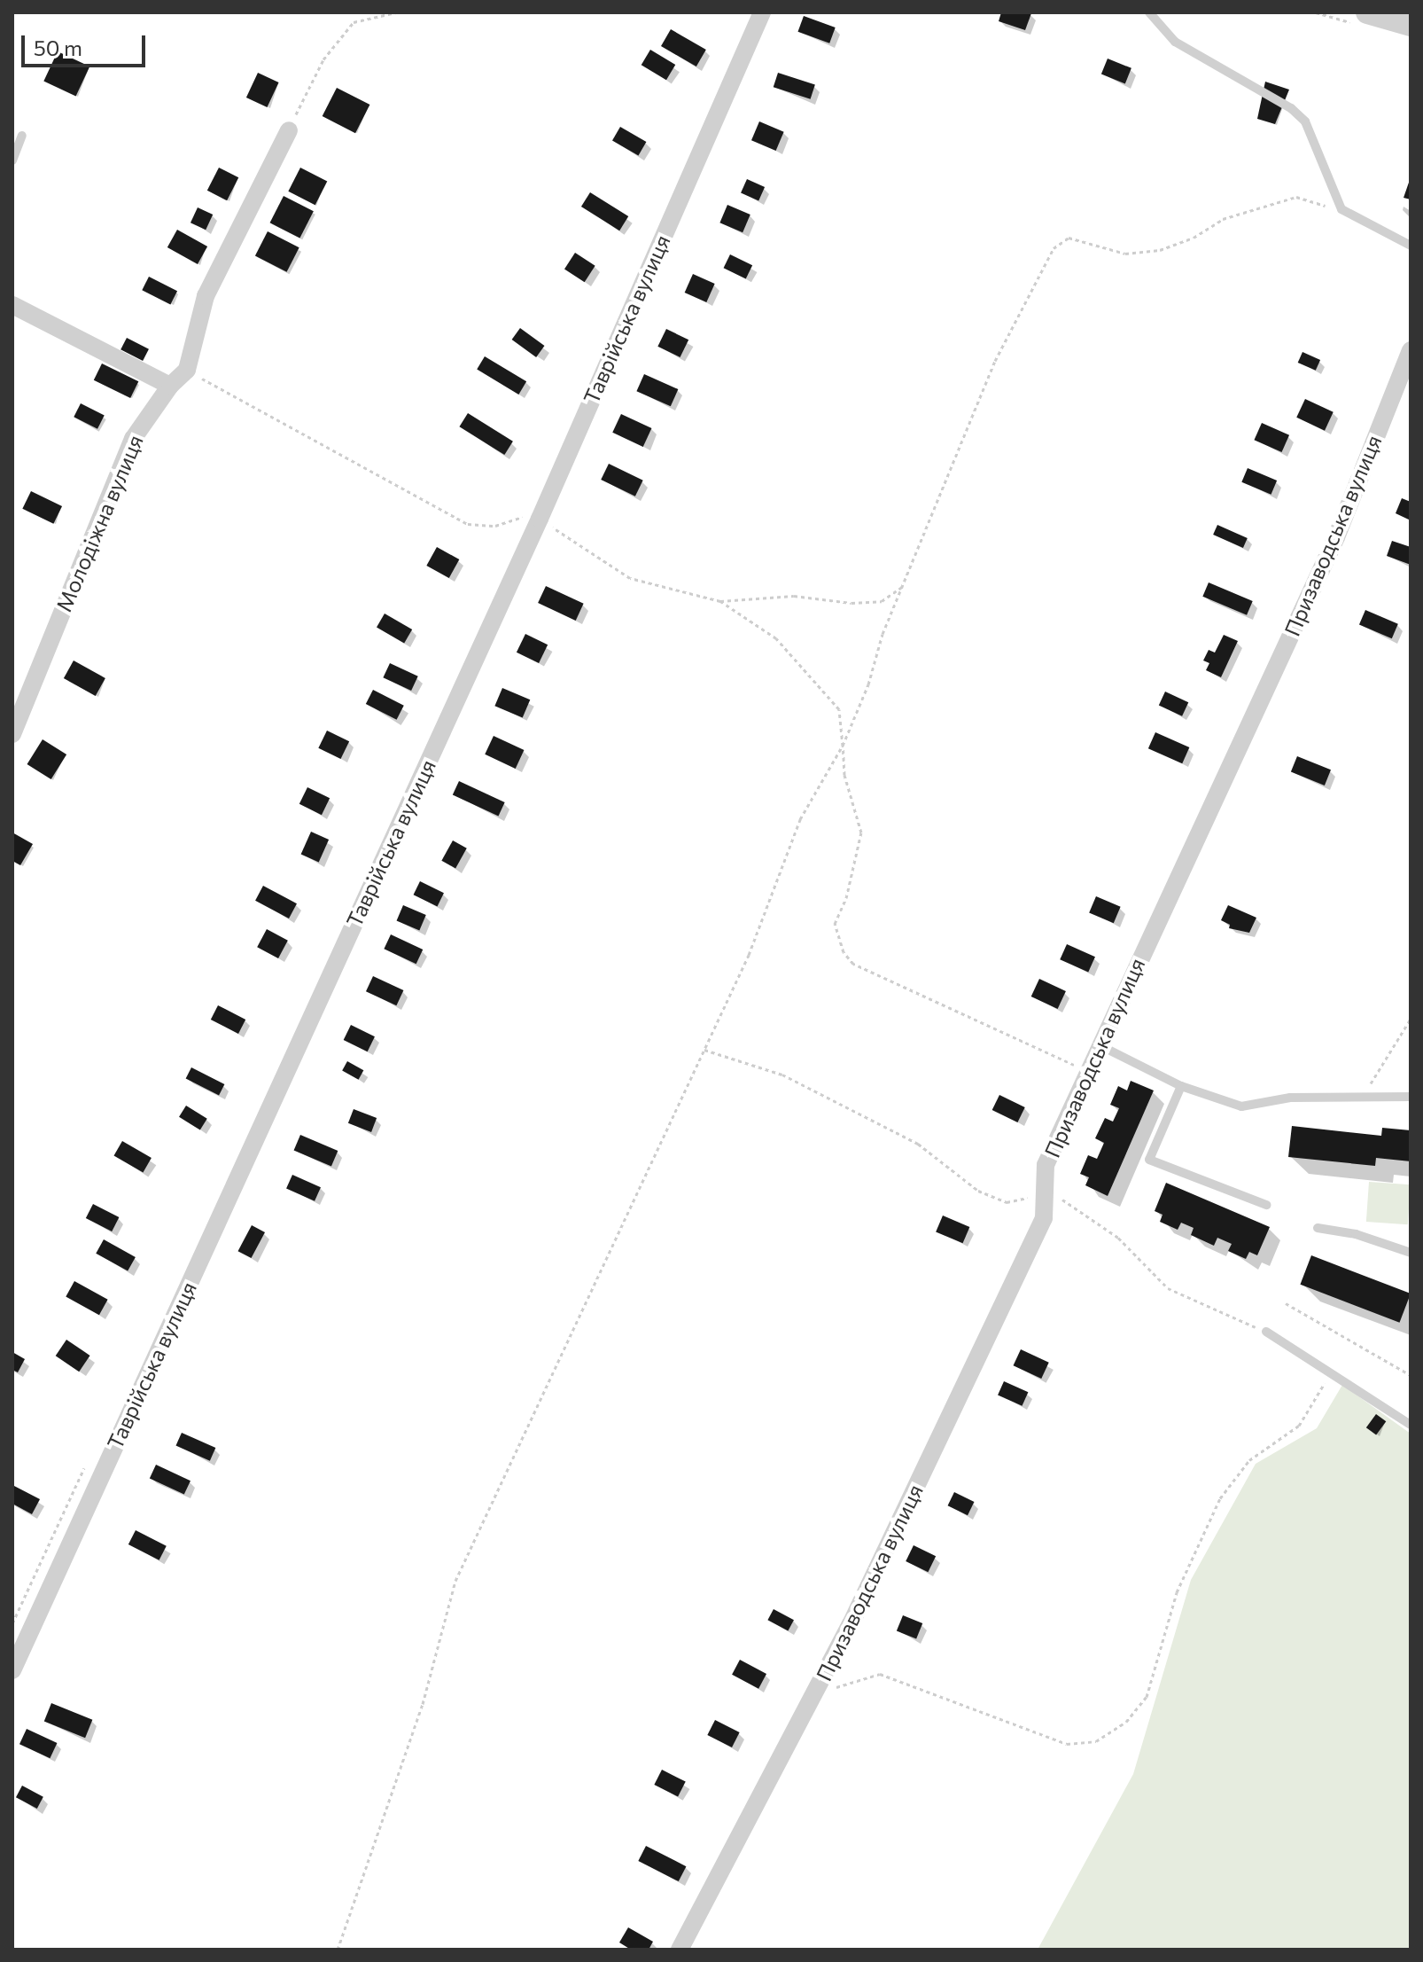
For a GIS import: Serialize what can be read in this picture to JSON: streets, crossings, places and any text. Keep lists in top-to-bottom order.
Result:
{
  "streets": {
    "street": ["Таврійська вулиця", "Молодіжна вулиця", "Призаводська вулиця"]
  },
  "scale_bar": "50 m"
}
